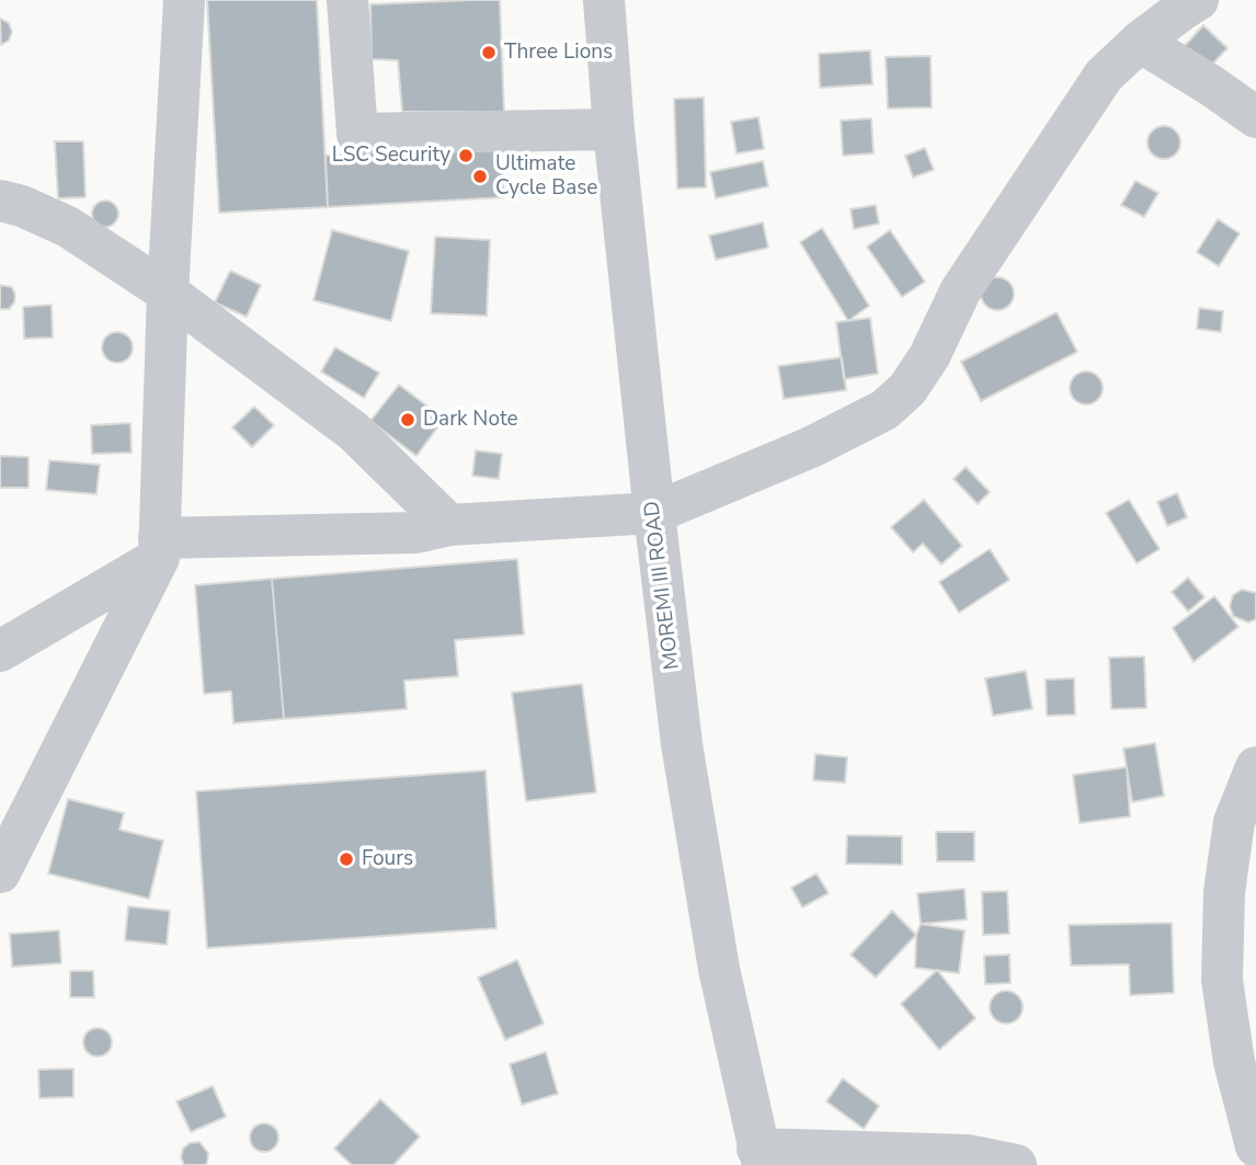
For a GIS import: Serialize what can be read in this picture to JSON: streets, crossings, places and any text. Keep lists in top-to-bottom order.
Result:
{
  "streets": {
    "street": ["MOREMI III ROAD"]
  },
  "places": [
    "Three Lions",
    "LSC Security",
    "Ultimate Cycle Base",
    "Dark Note",
    "Fours"
  ]
}
